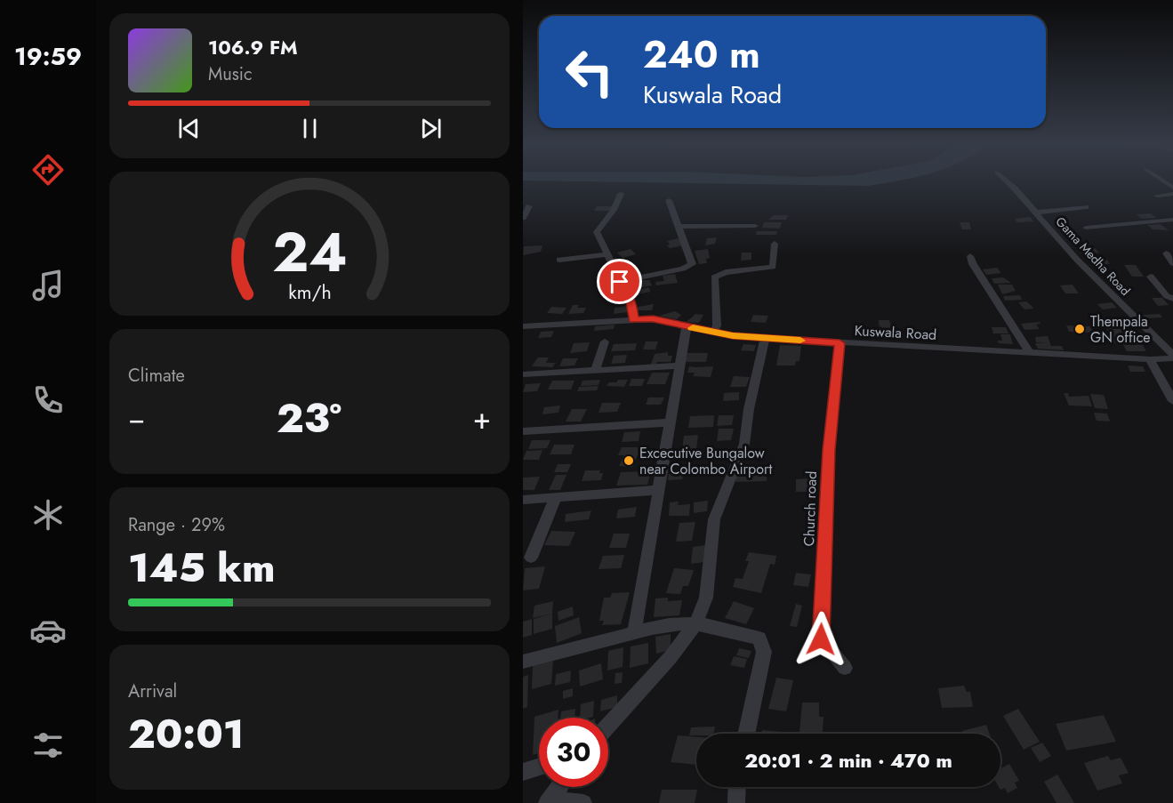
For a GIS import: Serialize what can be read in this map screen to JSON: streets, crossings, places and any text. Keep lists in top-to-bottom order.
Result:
{
  "streets": {
    "street": ["Gama Medha Road", "Kuswala Road", "Church road"]
  },
  "crossings": [
    ["Gama Medha Road", "Kuswala Road"],
    ["Kuswala Road", "Church road"]
  ],
  "places": ["Thempala GN office", "Excecutive Bungalow near Colombo Airport"],
  "page": {
    "tabs": "19:59",
    "turn": ["240 m", "Kuswala Road"],
    "song": ["106.9 FM", "Music"],
    "tile": [
      "Climate",
      ["Range · 29%", "145 km"],
      ["Arrival", "20:01"]
    ],
    "heat": ["−", "23°", "+"],
    "limit": "30",
    "trip": "20:01 · 2 min · 470 m",
    "gauge": ["24", "km/h"]
  }
}
